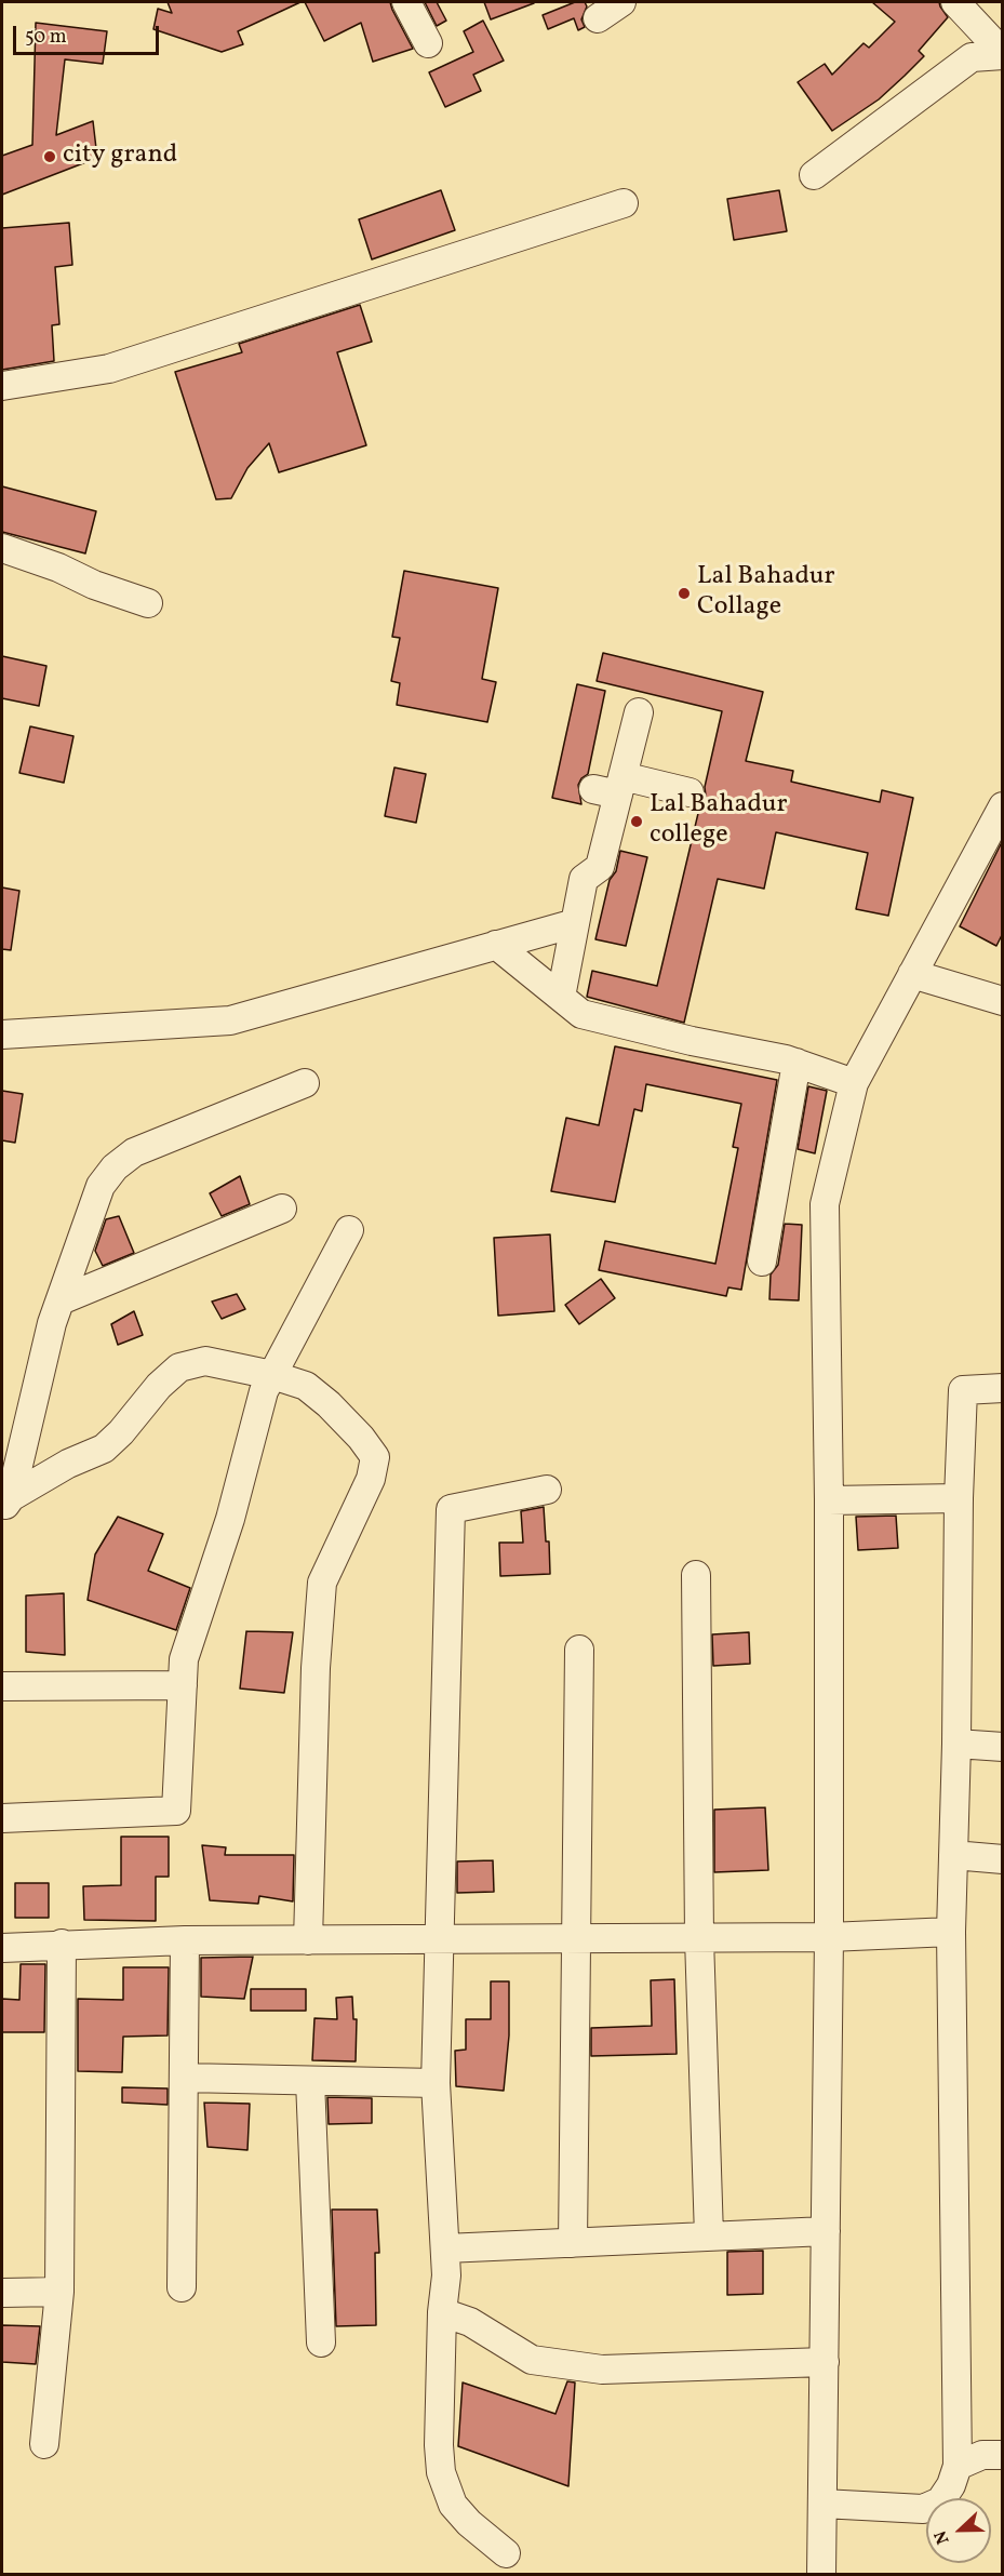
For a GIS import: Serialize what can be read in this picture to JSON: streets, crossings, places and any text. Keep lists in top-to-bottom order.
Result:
{
  "places": ["city grand", "Lal Bahadur Collage", "Lal Bahadur college"],
  "scale_bar": "50 m",
  "north": "left"
}
